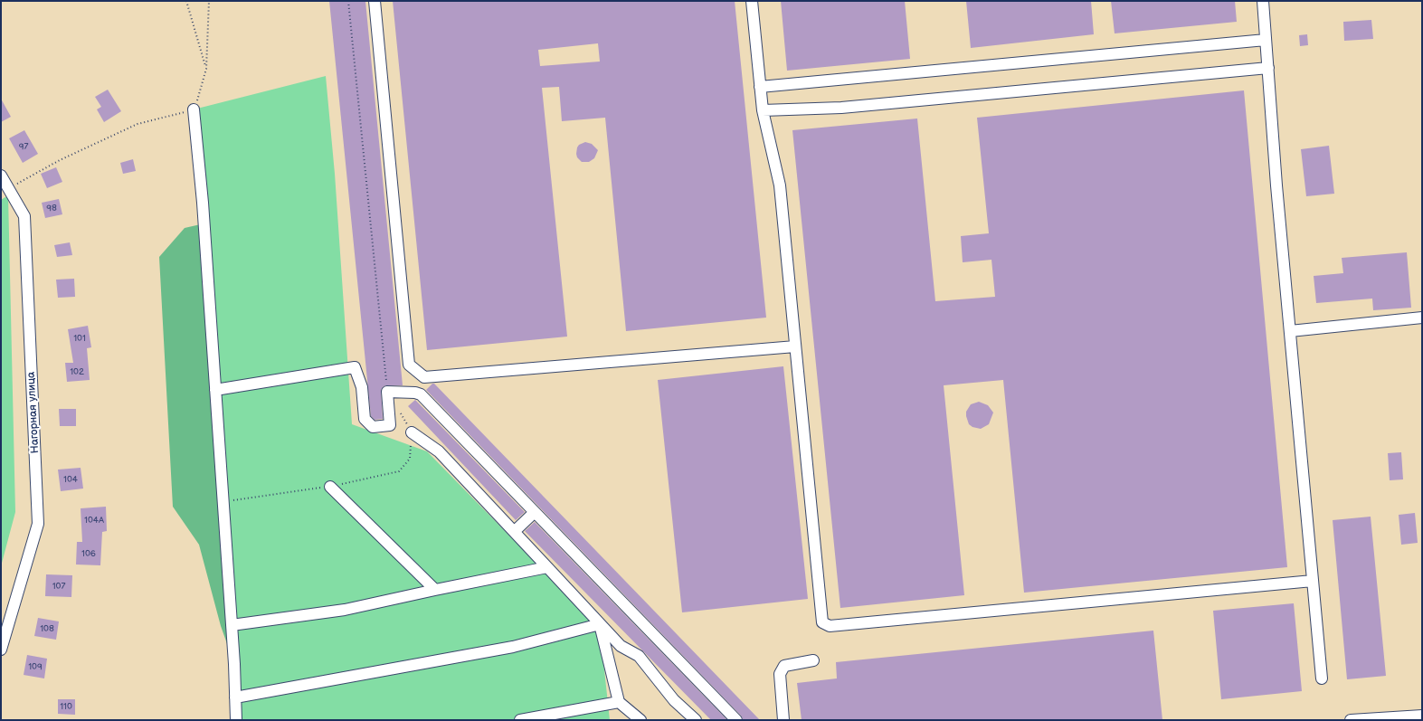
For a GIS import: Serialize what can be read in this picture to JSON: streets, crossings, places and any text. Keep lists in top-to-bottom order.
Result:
{
  "streets": {
    "street": ["Нагорная улица"]
  },
  "house_numbers": [
    "97",
    "98",
    "101",
    "102",
    "104",
    "104А",
    "106",
    "107",
    "108",
    "109",
    "110"
  ]
}
